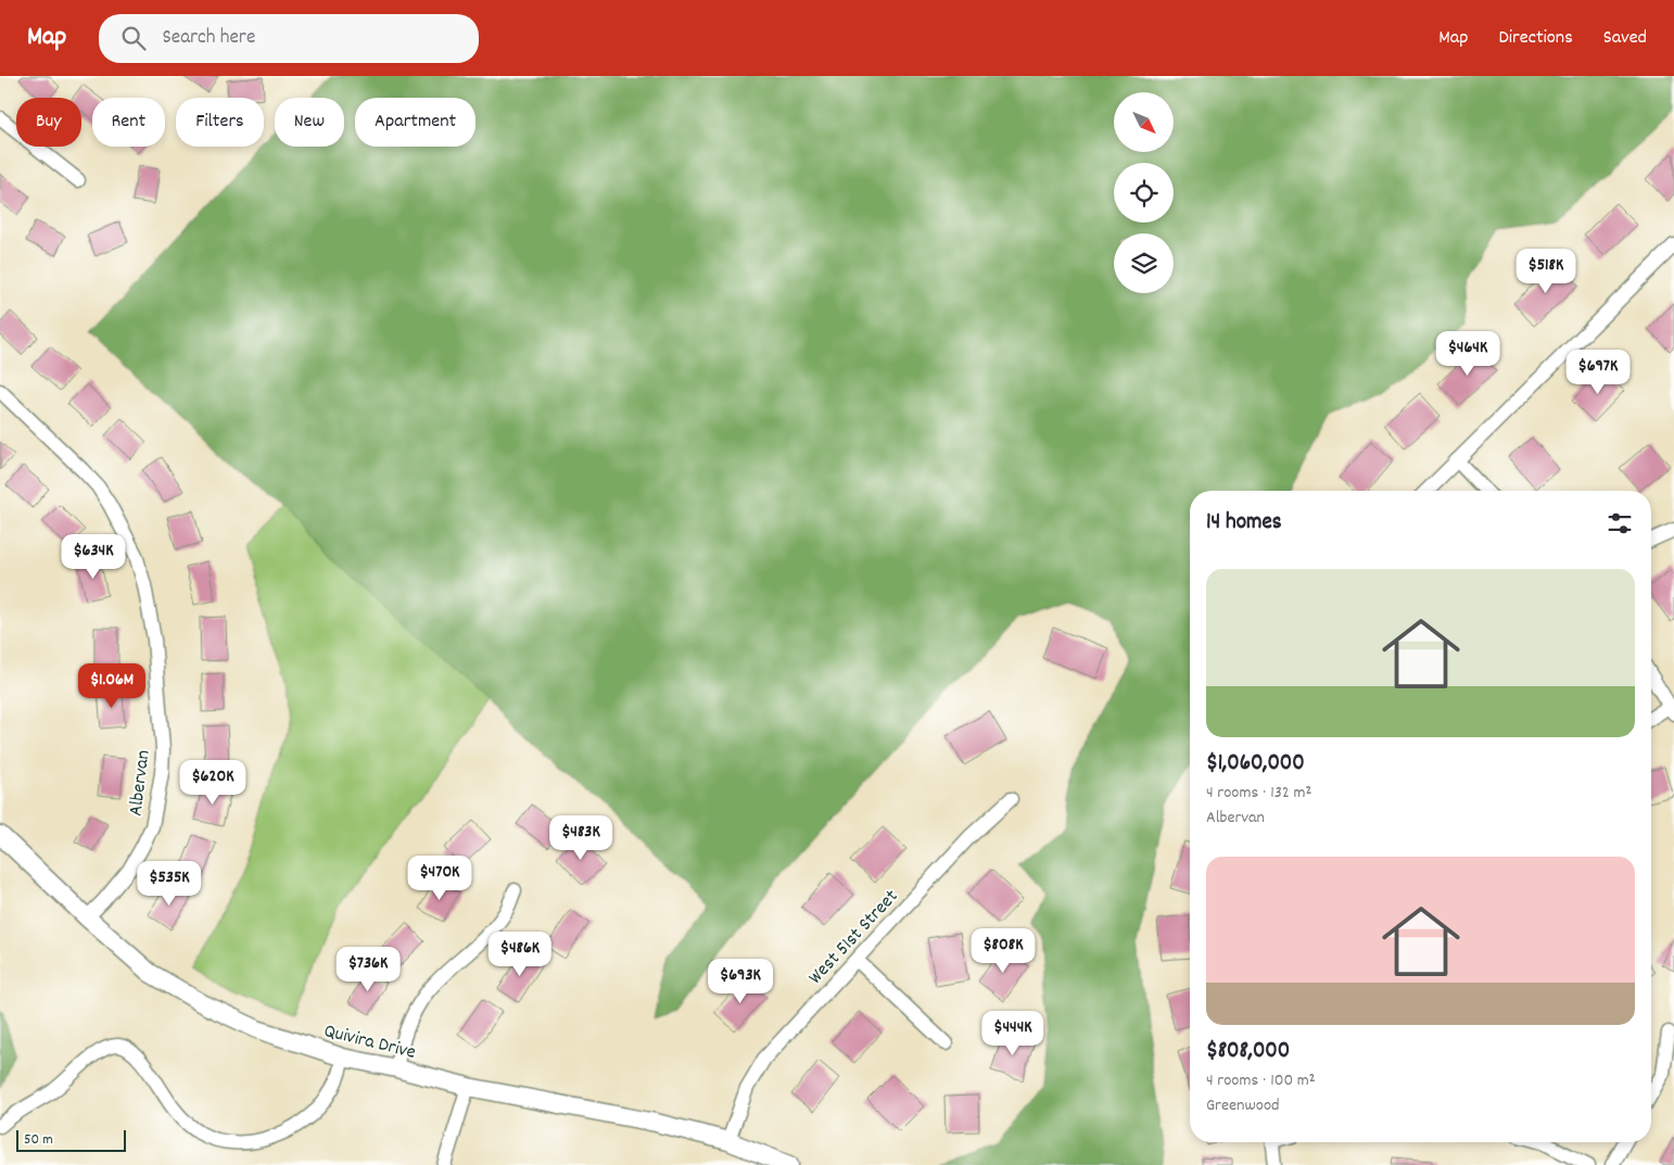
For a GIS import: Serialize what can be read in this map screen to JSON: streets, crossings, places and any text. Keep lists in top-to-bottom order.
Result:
{
  "streets": {
    "main road": ["Quivira Drive"],
    "street": ["Albervan", "West 51st Street"]
  },
  "crossings": [
    ["Albervan", "Quivira Drive"],
    ["West 51st Street", "Quivira Drive"]
  ],
  "scale_bar": "50 m",
  "north": "bottom right",
  "page": {
    "header": "Map",
    "search": "Search here",
    "nav": ["Map", "Directions", "Saved"],
    "chip": [
      "Buy",
      "Rent",
      "Filters",
      "New",
      "Apartment"
    ],
    "price": [
      "$518K",
      "$464K",
      "$697K",
      "$634K",
      "$1.06M",
      "$620K",
      "$483K",
      "$470K",
      "$535K",
      "$808K",
      "$486K",
      "$736K",
      "$693K",
      "$444K"
    ],
    "heading": "14 homes",
    "list": [
      {
        "name": "$1,060,000",
        "note": "4 rooms · 132 m² · Albervan"
      },
      {
        "name": "$808,000",
        "note": "4 rooms · 100 m² · Greenwood"
      }
    ],
    "scale": "50 m"
  }
}
